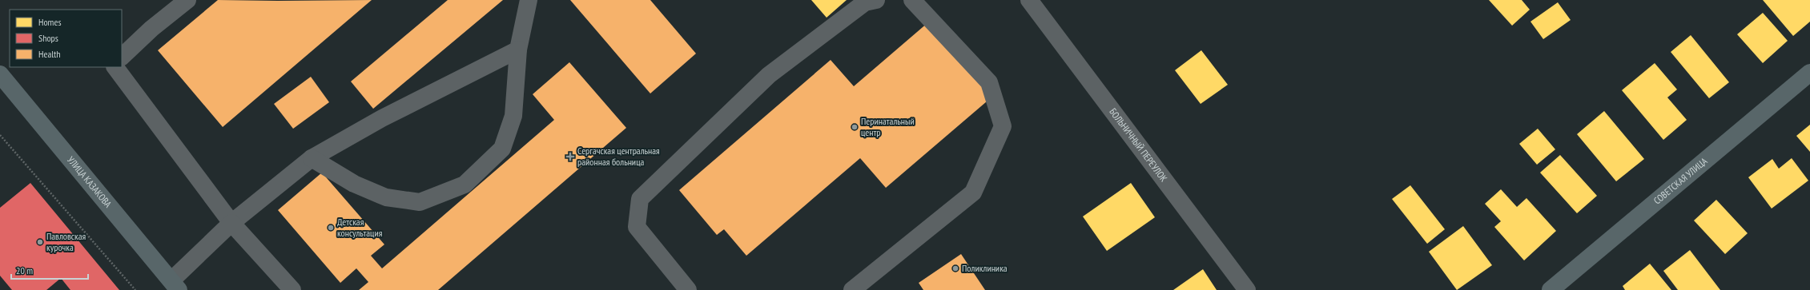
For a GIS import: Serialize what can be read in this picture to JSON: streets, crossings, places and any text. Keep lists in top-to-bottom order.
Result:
{
  "streets": {
    "main road": ["СОВЕТСКАЯ УЛИЦА", "УЛИЦА КАЗАКОВА"],
    "street": ["БОЛЬНИЧНЫЙ ПЕРЕУЛОК"]
  },
  "places": {
    "other": [
      "Перинатальный центр",
      "Детская консультация",
      "Павловская курочка",
      "Поликлиника"
    ],
    "health": ["Сергачская центральная районная больница"]
  },
  "legend": ["Homes", "Shops", "Health"],
  "scale_bar": "20 m"
}
